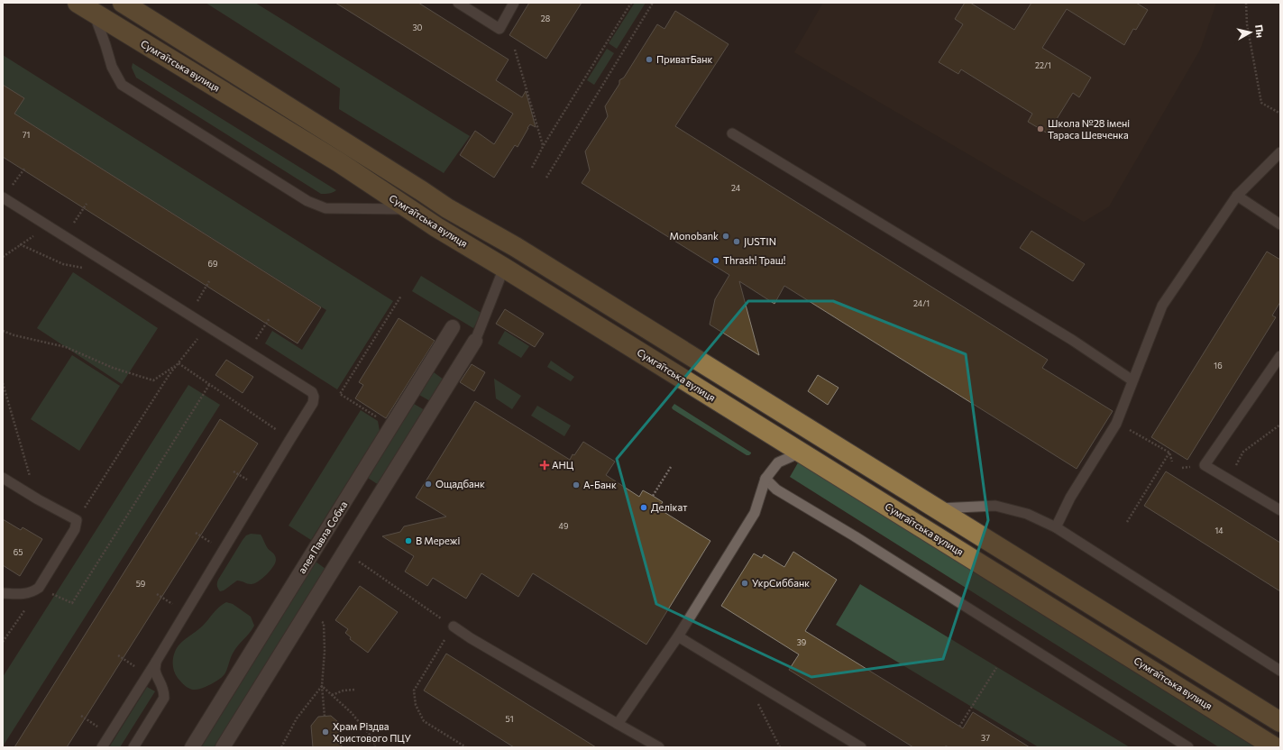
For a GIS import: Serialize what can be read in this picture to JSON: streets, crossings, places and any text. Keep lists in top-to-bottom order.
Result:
{
  "streets": {
    "main road": ["Сумгаїтська вулиця"],
    "street": ["алея Павла Собка"]
  },
  "places": {
    "other": [
      "ПриватБанк",
      "Школа №28 імені Тараса Шевченка",
      "Monobank",
      "JUSTIN",
      "Thrash! Траш!",
      "Ощадбанк",
      "А-Банк",
      "Делікат",
      "В Мережі",
      "УкрСиббанк",
      "Храм Різдва Христового ПЦУ"
    ],
    "health": ["АНЦ"]
  },
  "house_numbers": [
    "28",
    "30",
    "22/1",
    "71",
    "24",
    "69",
    "24/1",
    "16",
    "49",
    "14",
    "65",
    "59",
    "39",
    "51",
    "37"
  ],
  "north": "right"
}
